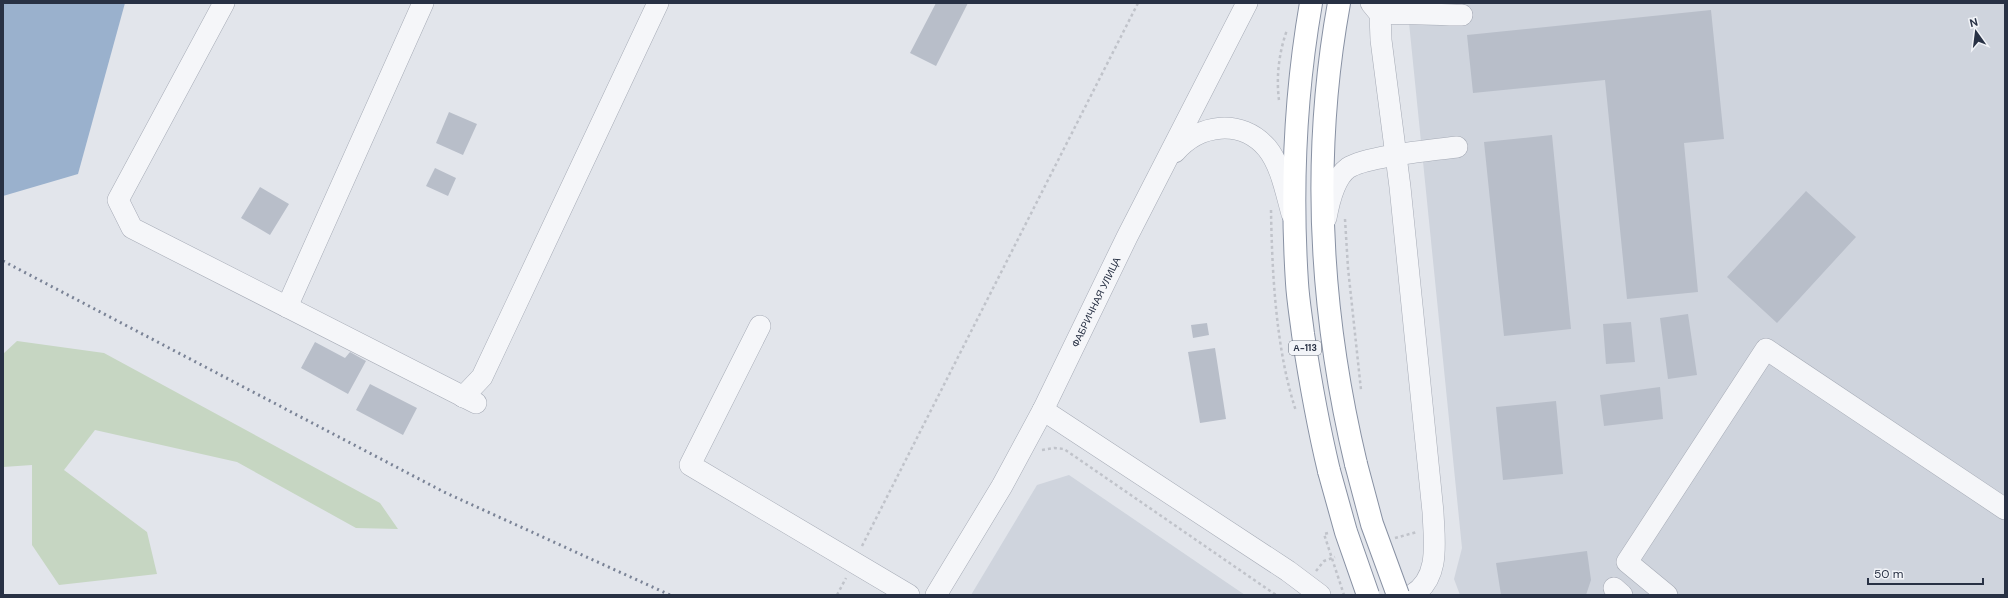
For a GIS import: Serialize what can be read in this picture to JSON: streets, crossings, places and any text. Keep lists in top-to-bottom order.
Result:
{
  "streets": {
    "highway": ["А-113"],
    "street": ["ФАБРИЧНАЯ УЛИЦА"]
  },
  "scale_bar": "50 m",
  "north": "top"
}
